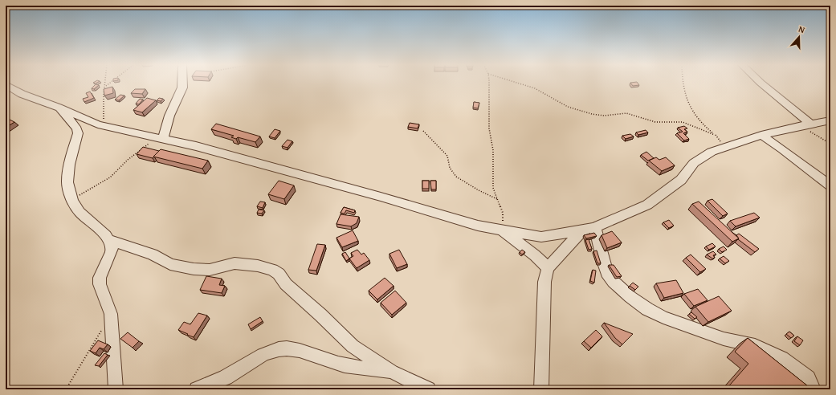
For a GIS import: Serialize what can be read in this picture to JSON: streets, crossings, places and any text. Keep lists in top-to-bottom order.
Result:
{
  "north": "top"
}
